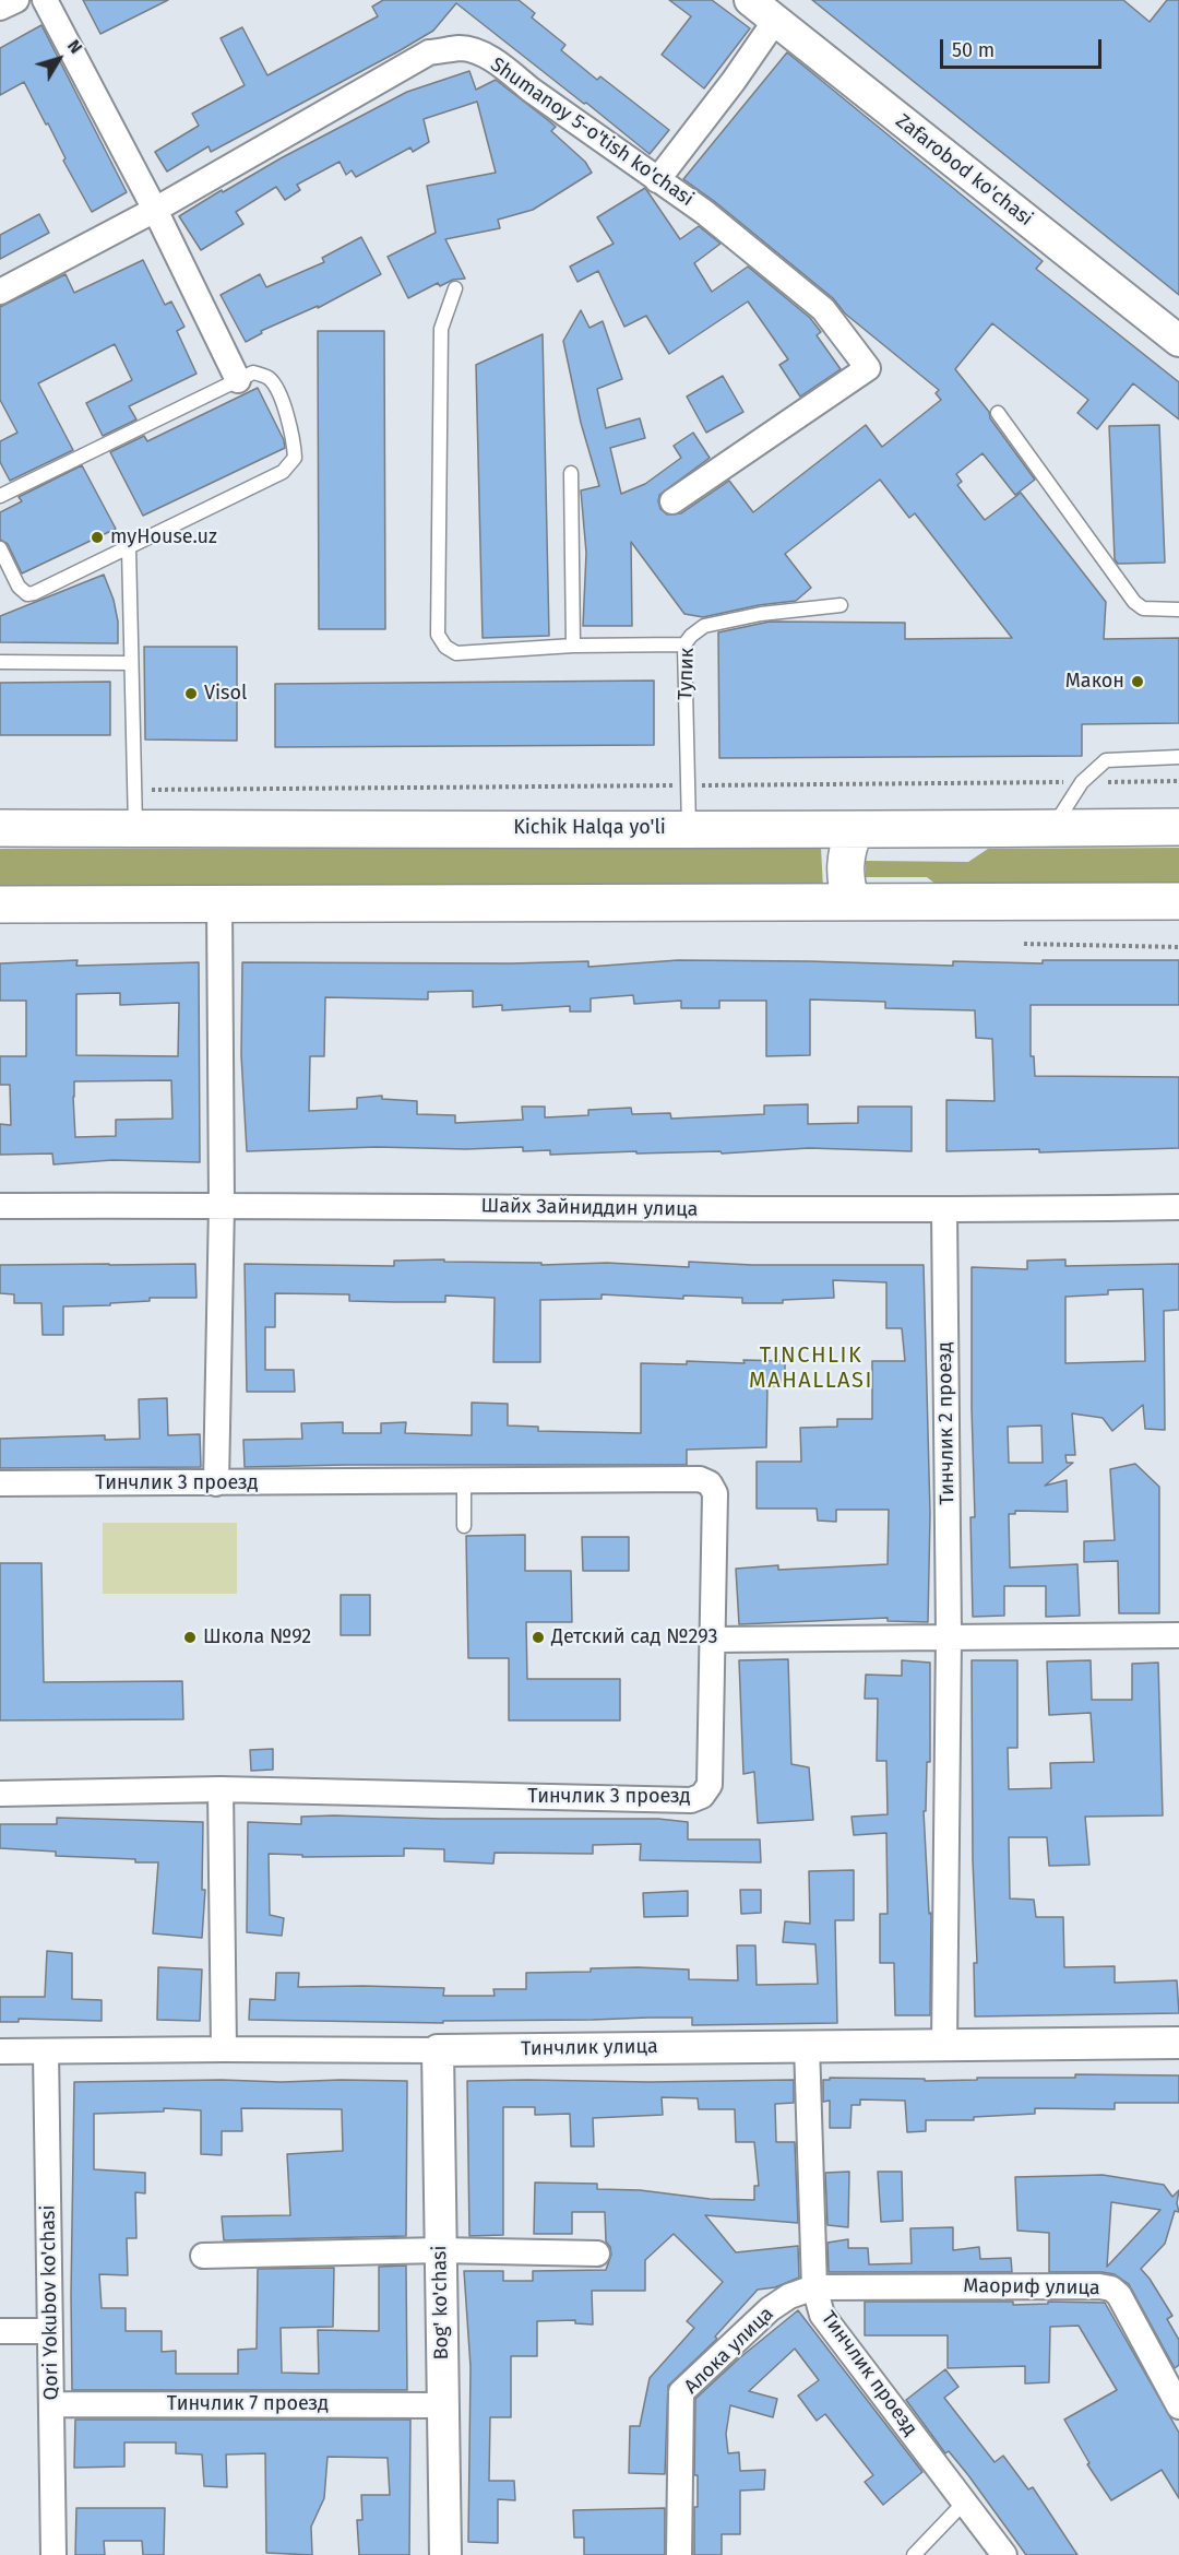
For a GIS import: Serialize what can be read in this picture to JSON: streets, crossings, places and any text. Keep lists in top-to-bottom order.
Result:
{
  "streets": {
    "highway": ["Kichik Halqa yo'li"],
    "street": [
      "Shumanoy 5-o'tish ko'chasi",
      "Zafarobod ko'chasi",
      "Шайх Зайниддин улица",
      "Тинчлик 2 проезд",
      "Тинчлик 3 проезд",
      "Тинчлик улица",
      "Маориф улица",
      "Qori Yokubov ko'chasi",
      "Bog' ko'chasi",
      "Алока улица",
      "Тинчлик проезд",
      "Тинчлик 7 проезд"
    ],
    "lane": ["Тупик"]
  },
  "crossings": [
    ["Тупик", "Kichik Halqa yo'li"],
    ["Шайх Зайниддин улица", "Тинчлик 2 проезд"],
    ["Тинчлик 2 проезд", "Тинчлик улица"],
    ["Тинчлик улица", "Qori Yokubov ko'chasi"],
    ["Тинчлик улица", "Bog' ko'chasi"],
    ["Тинчлик улица", "Тинчлик проезд"],
    ["Маориф улица", "Алока улица"],
    ["Маориф улица", "Тинчлик проезд"],
    ["Qori Yokubov ko'chasi", "Тинчлик 7 проезд"],
    ["Bog' ko'chasi", "Тинчлик 7 проезд"],
    ["Алока улица", "Тинчлик проезд"]
  ],
  "districts": ["TINCHLIK MAHALLASI"],
  "places": [
    "myHouse.uz",
    "Макон",
    "Visol",
    "Школа №92",
    "Детский сад №293"
  ],
  "scale_bar": "50 m",
  "north": "top right"
}
